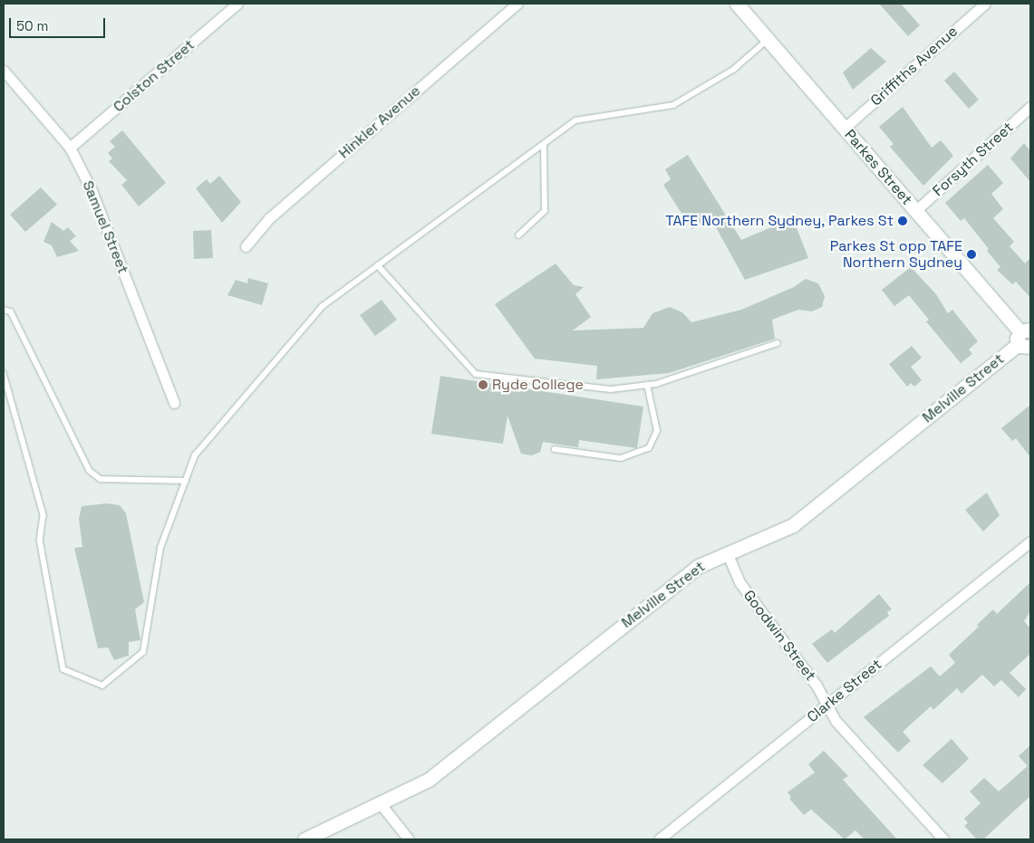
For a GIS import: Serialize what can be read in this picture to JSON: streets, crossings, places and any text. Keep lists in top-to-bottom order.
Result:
{
  "streets": {
    "street": [
      "Griffiths Avenue",
      "Colston Street",
      "Hinkler Avenue",
      "Forsyth Street",
      "Parkes Street",
      "Samuel Street",
      "Melville Street",
      "Goodwin Street",
      "Clarke Street"
    ]
  },
  "crossings": [
    ["Griffiths Avenue", "Parkes Street"],
    ["Colston Street", "Samuel Street"],
    ["Forsyth Street", "Parkes Street"],
    ["Parkes Street", "Melville Street"],
    ["Melville Street", "Goodwin Street"],
    ["Goodwin Street", "Clarke Street"]
  ],
  "places": ["TAFE Northern Sydney, Parkes St", "Parkes St opp TAFE Northern Sydney", "Ryde College"],
  "scale_bar": "50 m"
}
